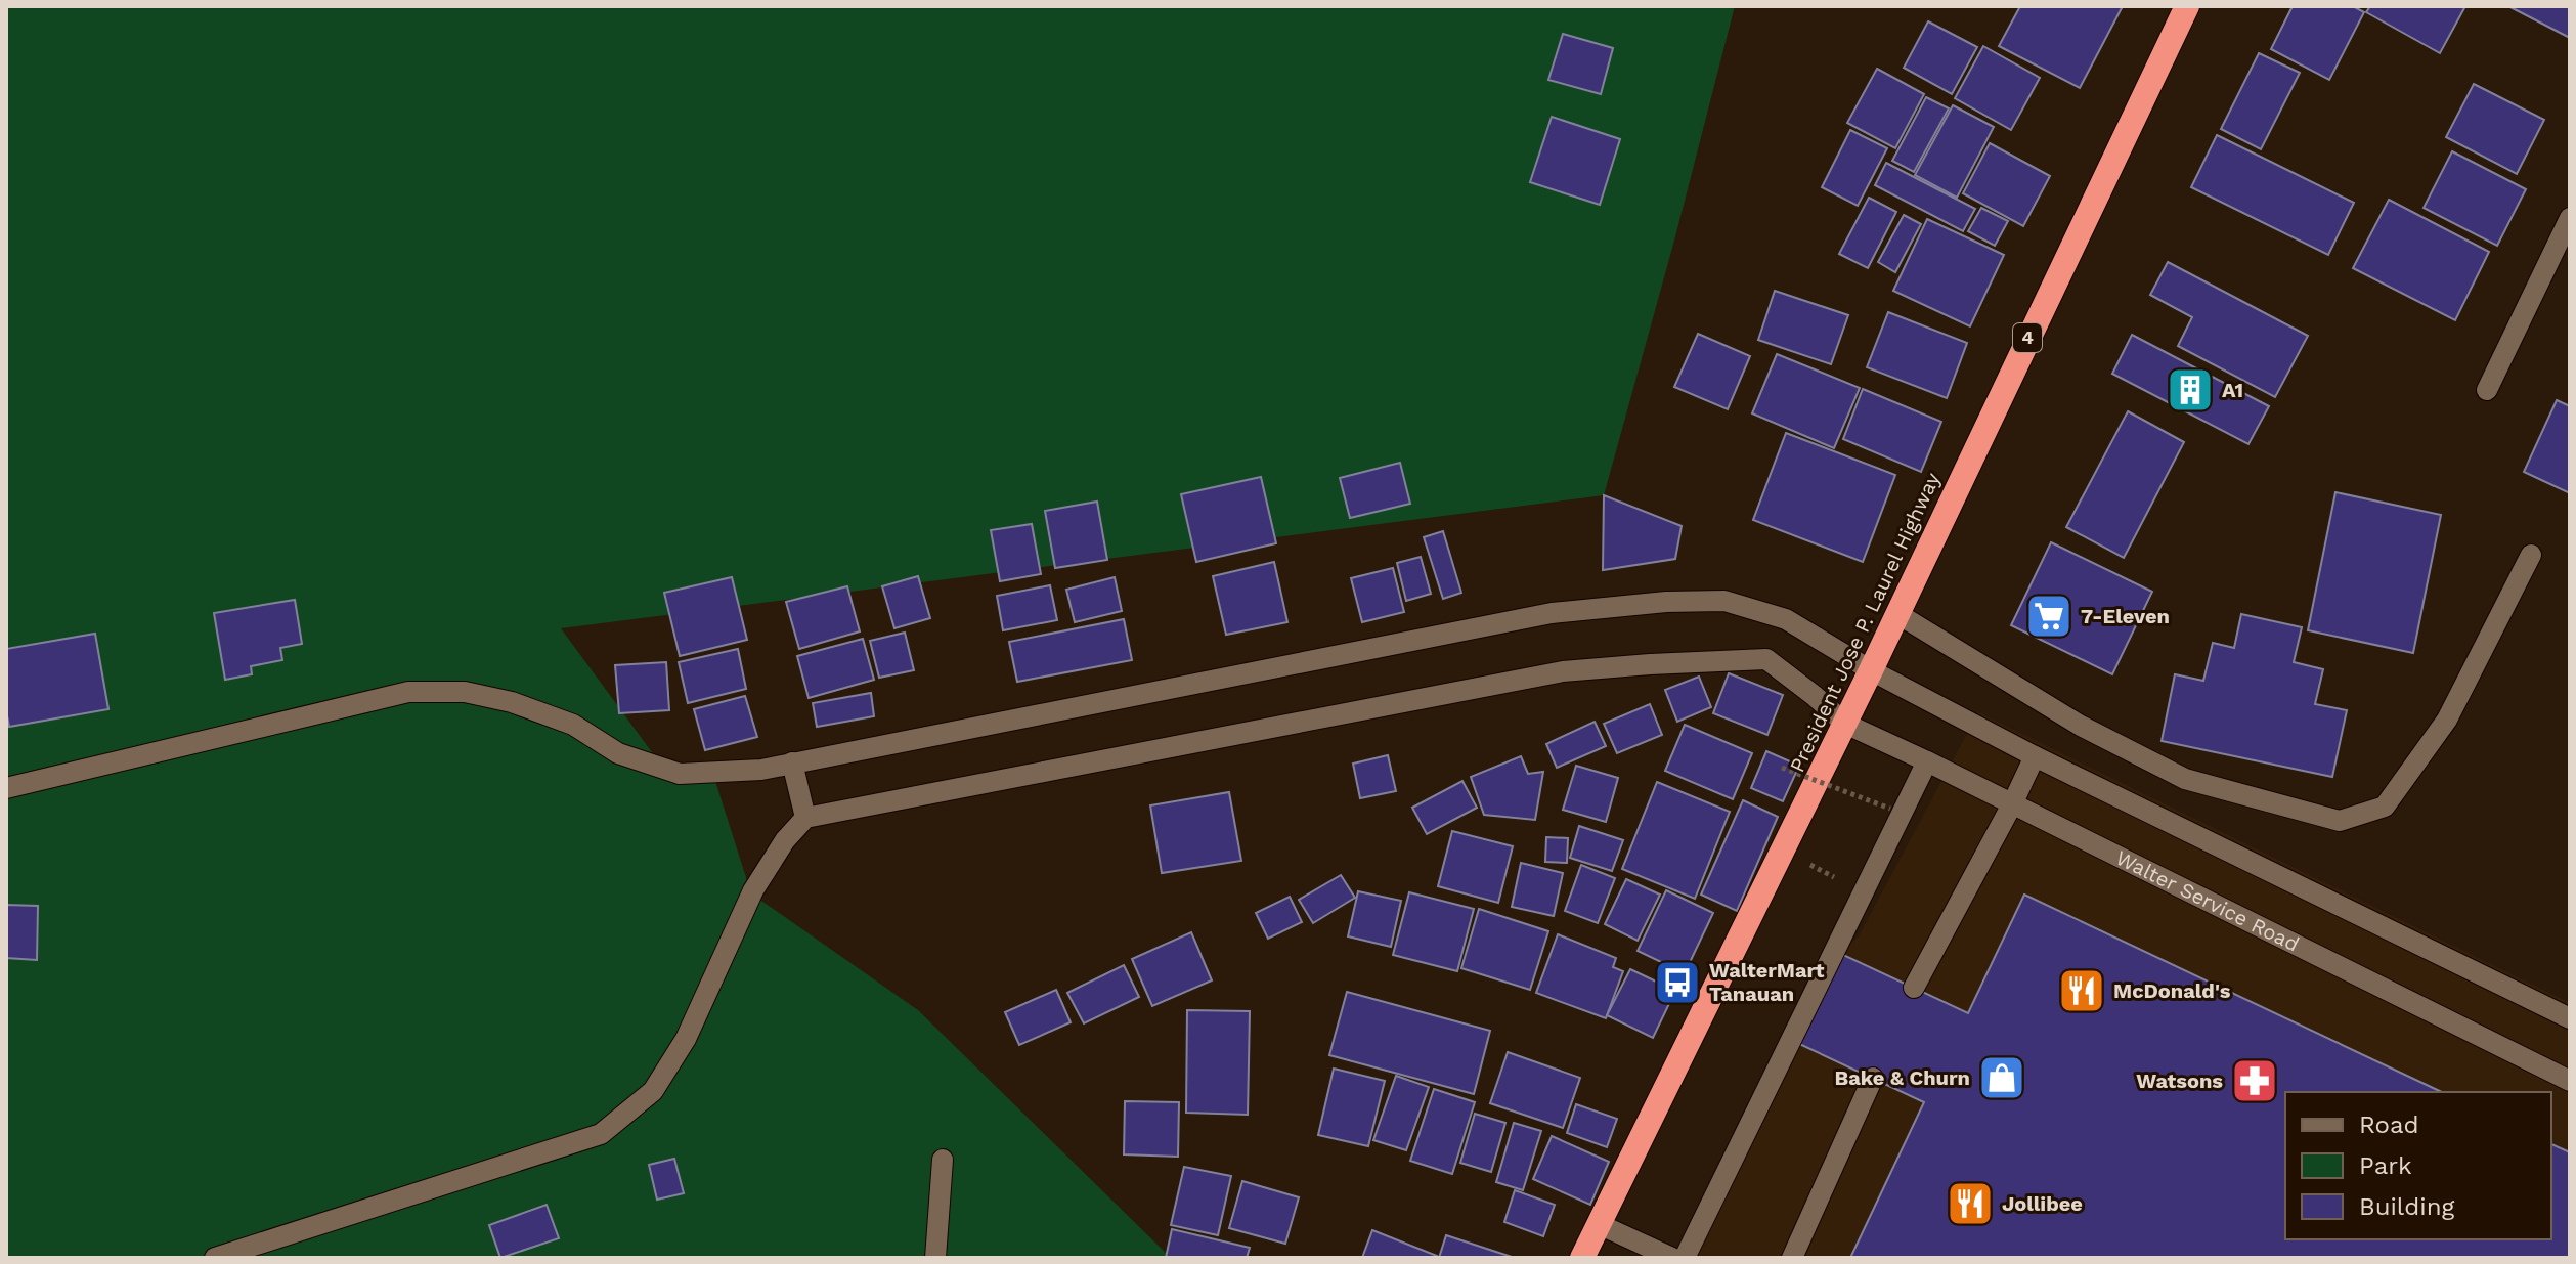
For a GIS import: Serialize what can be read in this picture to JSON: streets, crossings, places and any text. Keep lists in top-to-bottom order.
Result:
{
  "streets": {
    "highway": ["4", "President Jose P. Laurel Highway"],
    "street": ["Walter Service Road"]
  },
  "crossings": [
    ["President Jose P. Laurel Highway", "Walter Service Road"]
  ],
  "places": {
    "building": ["A1"],
    "supermarket": ["7-Eleven"],
    "bus stop": ["WalterMart Tanauan"],
    "restaurant": ["McDonald's", "Jollibee"],
    "shop": ["Bake & Churn"],
    "pharmacy": ["Watsons"]
  },
  "legend": ["Road", "Park", "Building"]
}
